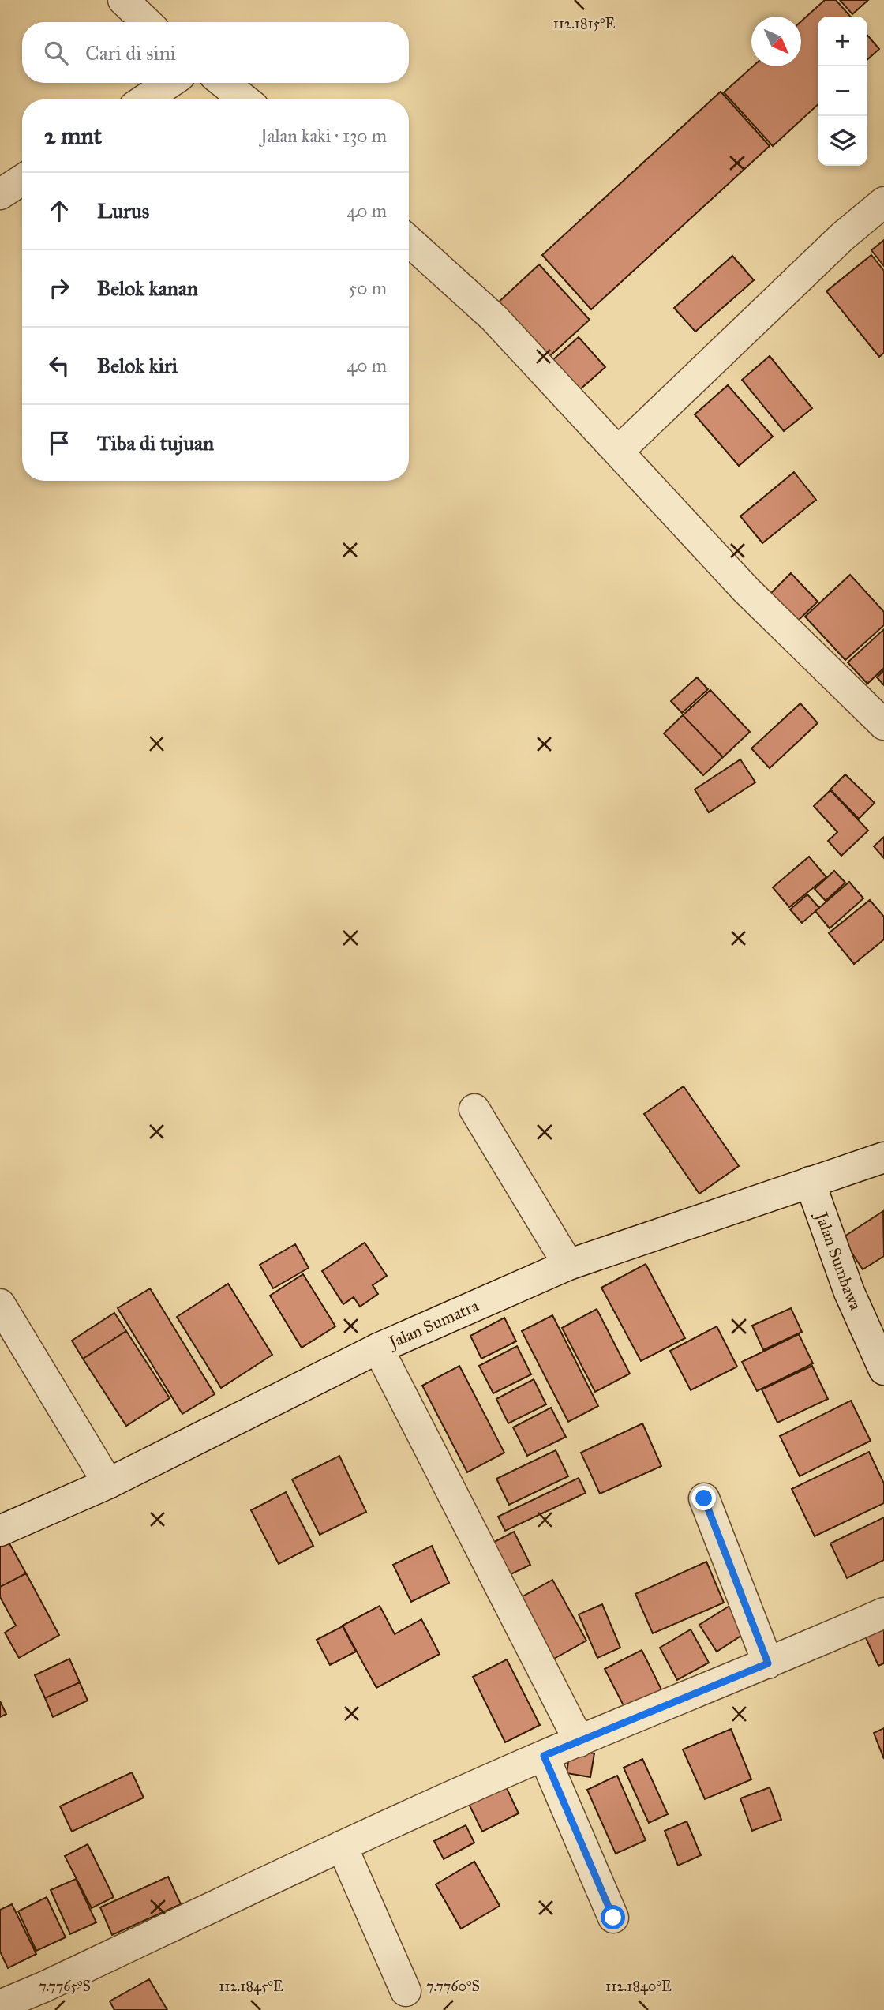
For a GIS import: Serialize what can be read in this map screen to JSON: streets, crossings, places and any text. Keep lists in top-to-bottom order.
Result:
{
  "streets": {
    "street": ["Jalan Sumbawa", "Jalan Sumatra"]
  },
  "crossings": [
    ["Jalan Sumbawa", "Jalan Sumatra"]
  ],
  "north": "bottom right",
  "page": {
    "map_buttons": ["+", "−"],
    "search": "Cari di sini",
    "heading": ["2 mnt", "Jalan kaki · 130 m"],
    "list": [
      ["Lurus", "40 m"],
      ["Belok kanan", "50 m"],
      ["Belok kiri", "40 m"],
      "Tiba di tujuan"
    ]
  },
  "coordinates": [
    "112.1815°E",
    "7.7765°S",
    "112.1845°E",
    "7.7760°S",
    "112.1840°E"
  ]
}
